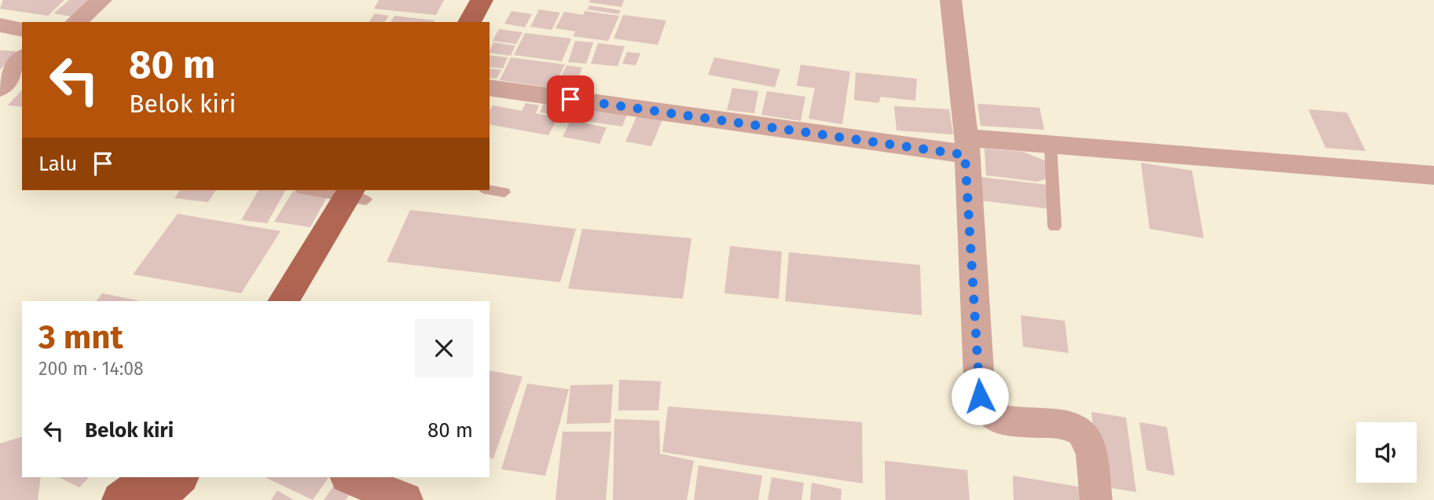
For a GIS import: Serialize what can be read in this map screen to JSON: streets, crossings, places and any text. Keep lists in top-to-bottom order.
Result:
{
  "page": {
    "turn": ["80 m", "Belok kiri"],
    "then": "Lalu",
    "heading": ["3 mnt", "200 m · 14:08"],
    "list": [
      {
        "name": "Belok kiri",
        "value": "80 m"
      }
    ]
  }
}
